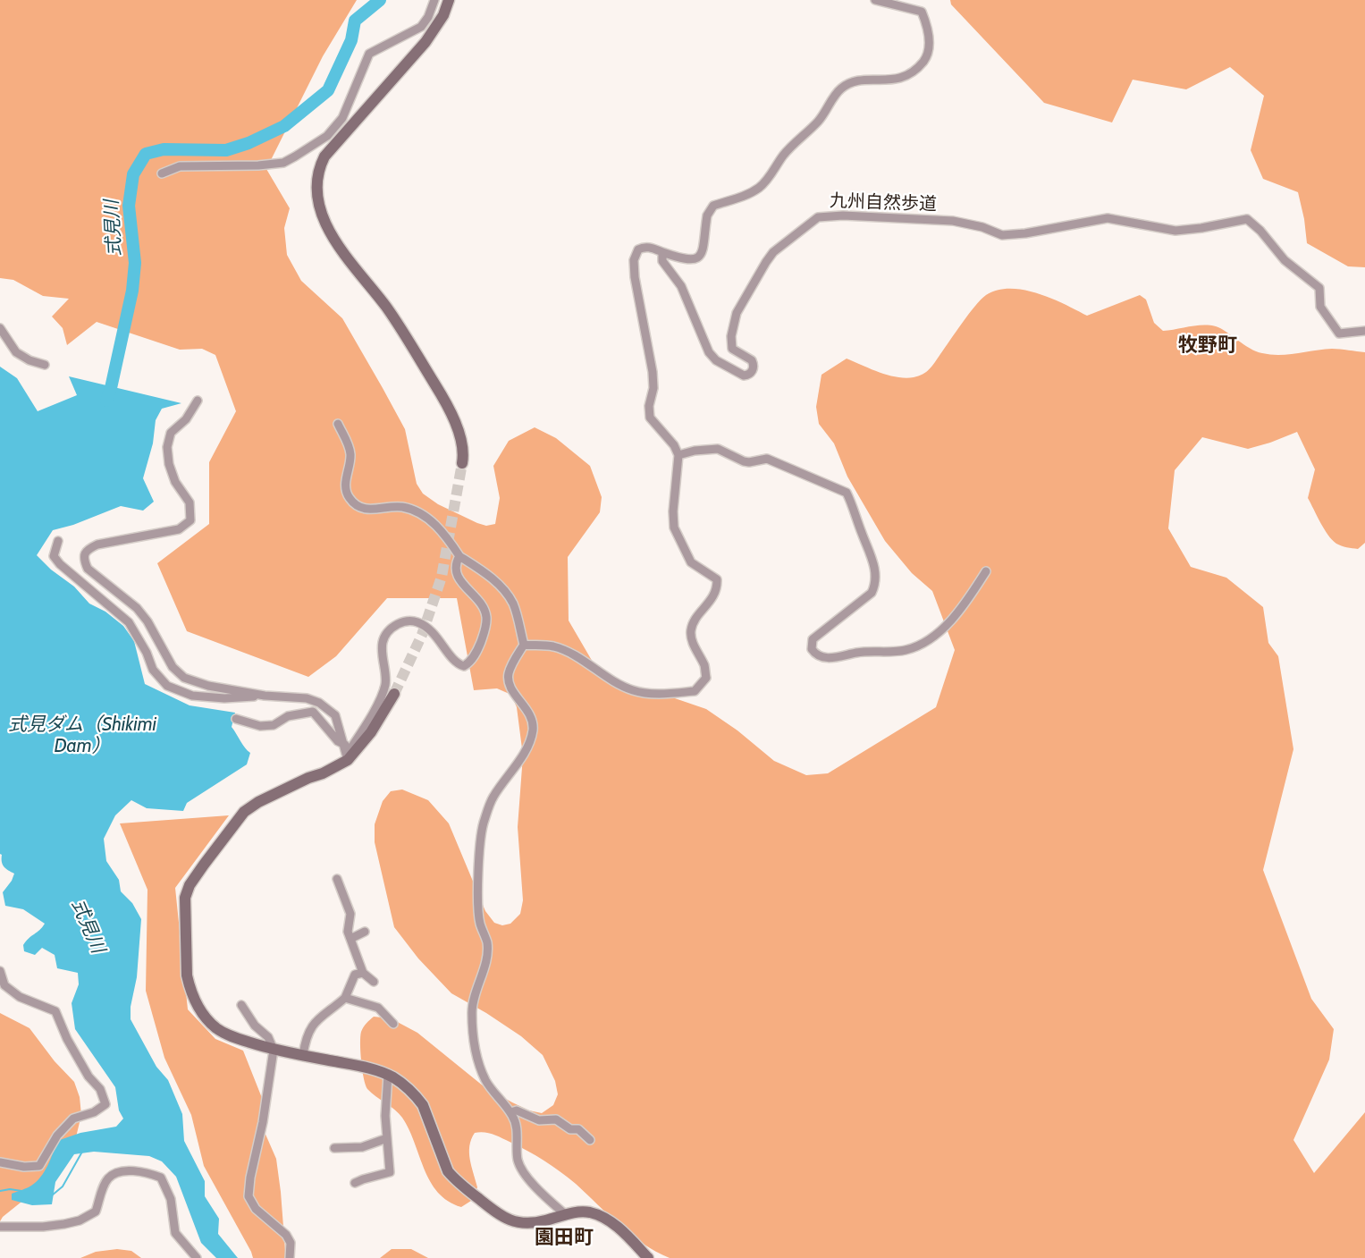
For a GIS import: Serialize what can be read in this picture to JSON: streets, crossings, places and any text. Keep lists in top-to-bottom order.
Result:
{
  "streets": {
    "street": ["九州自然歩道"]
  },
  "districts": ["牧野町", "園田町"],
  "water": ["式見川", "式見ダム（Shikimi Dam）"]
}
